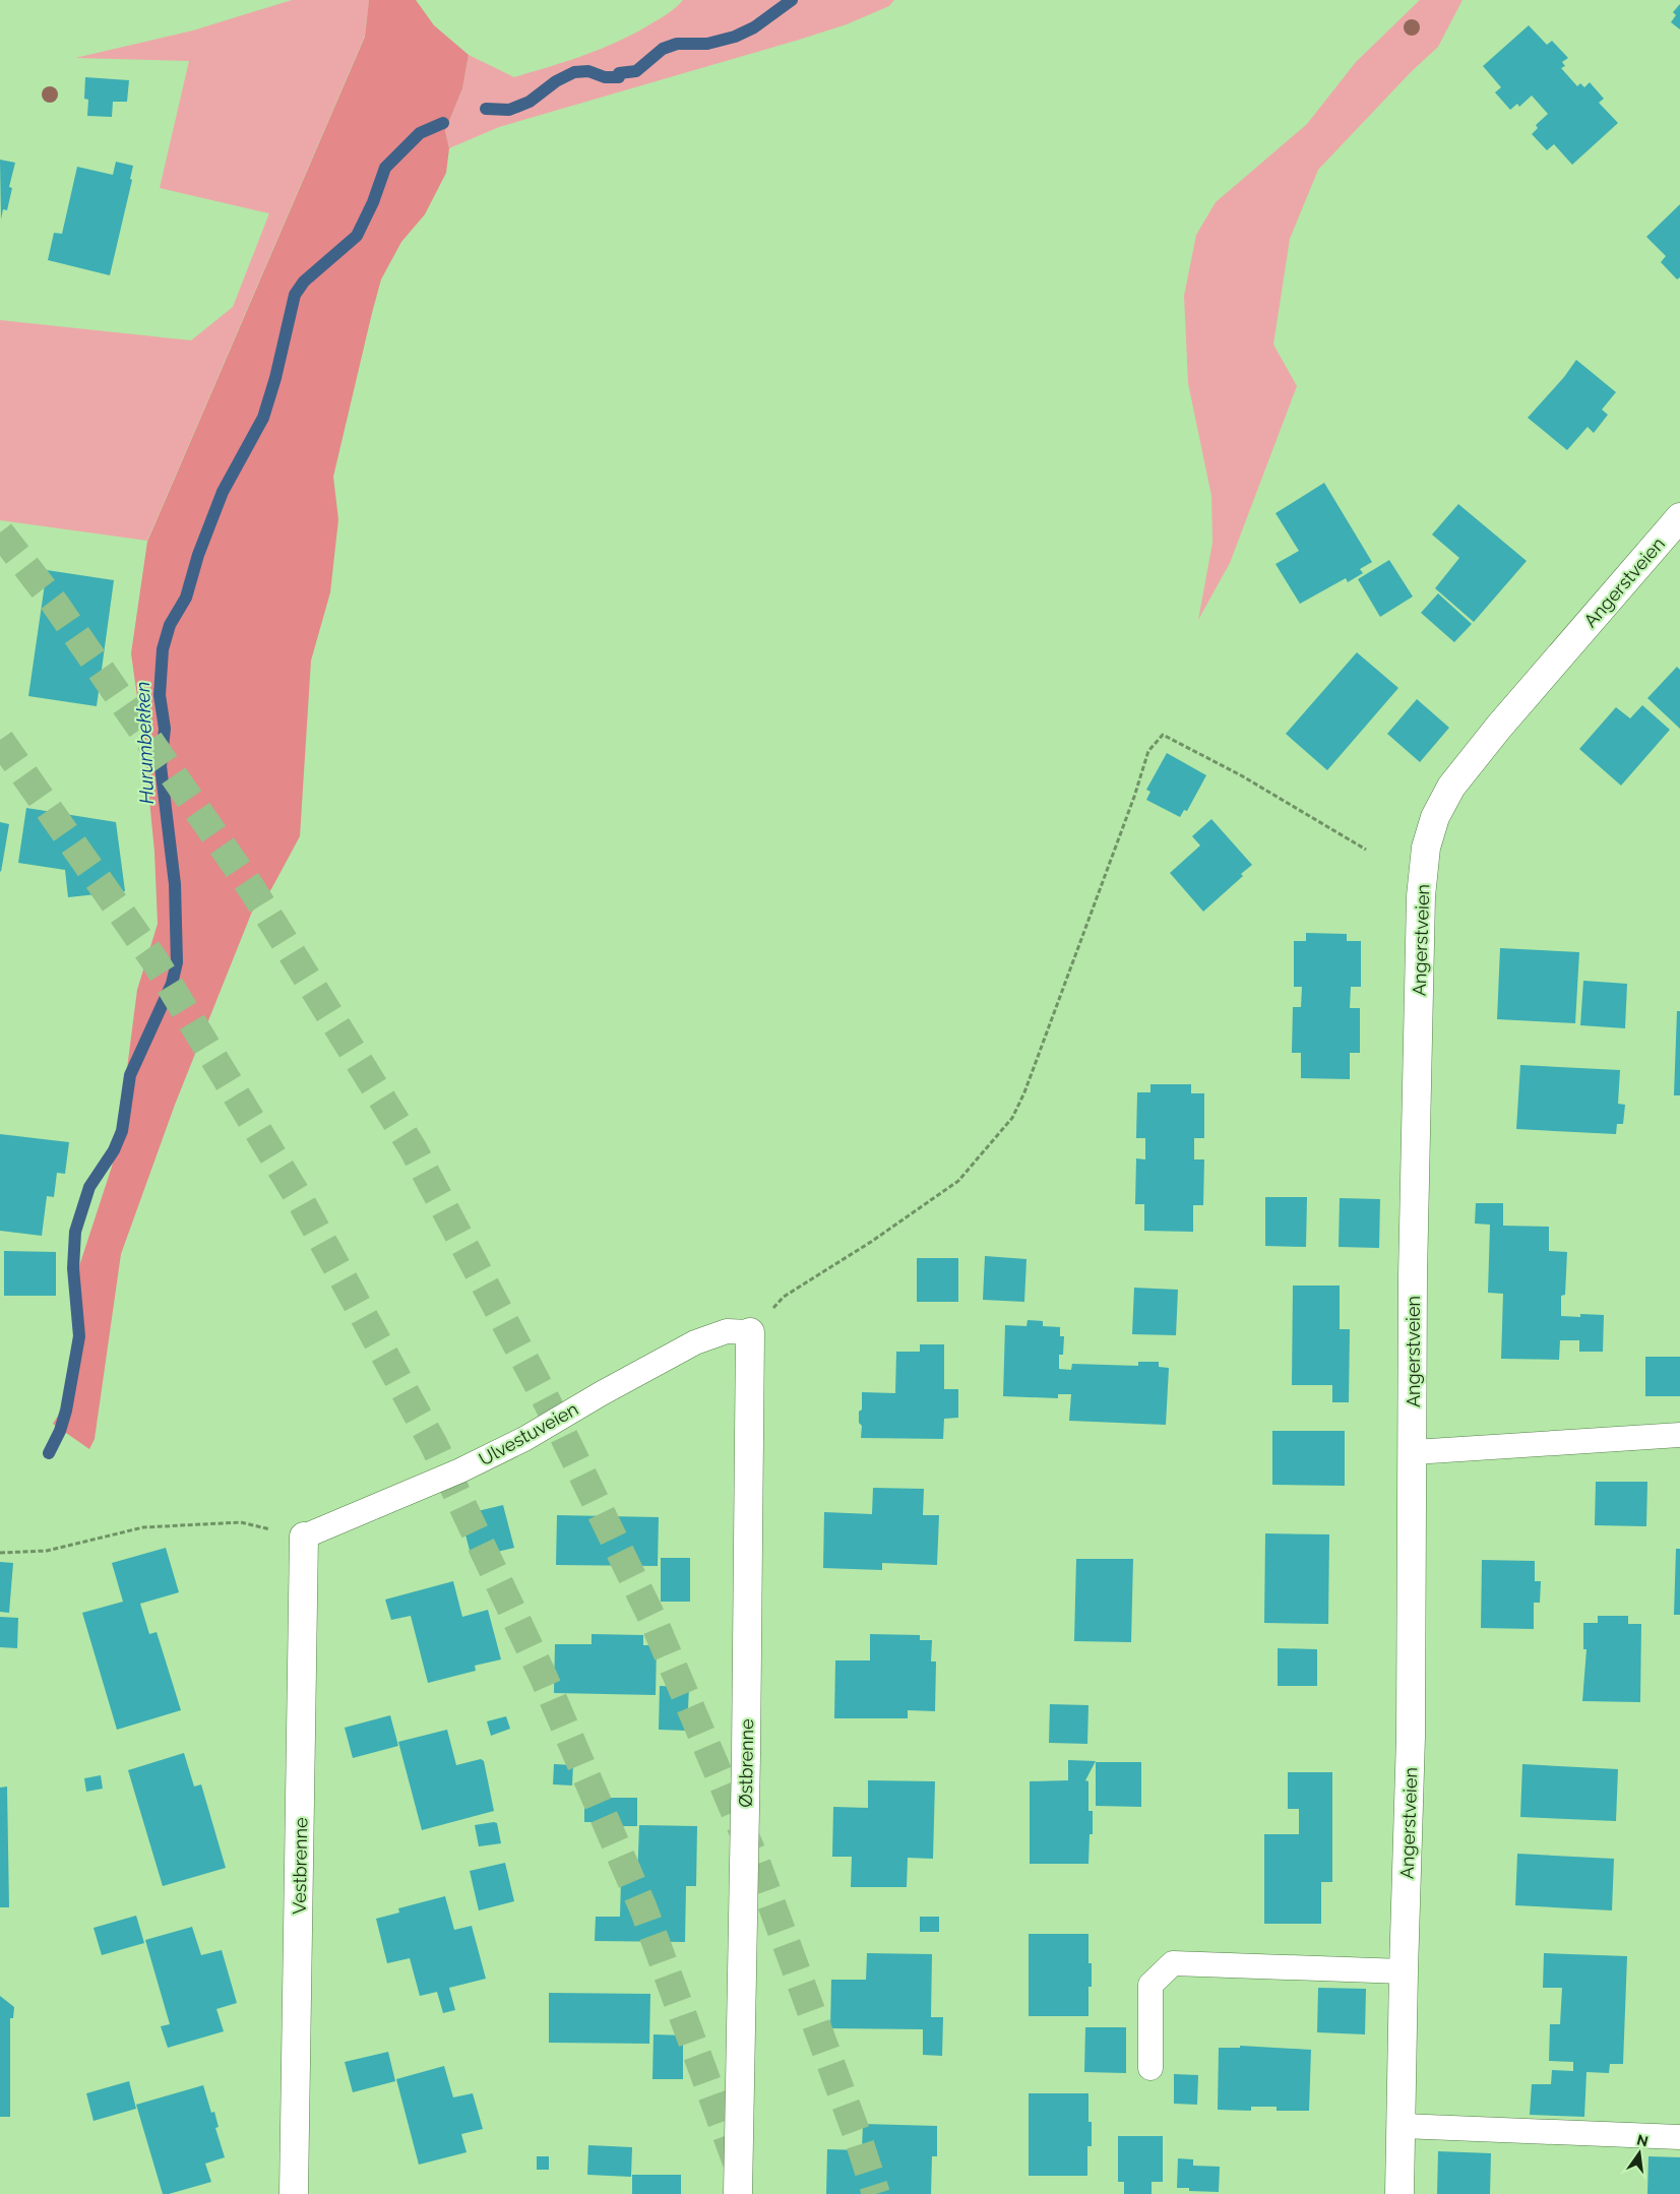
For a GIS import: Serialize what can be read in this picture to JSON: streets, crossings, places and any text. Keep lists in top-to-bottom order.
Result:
{
  "streets": {
    "street": ["Angerstveien", "Østbrenne", "Vestbrenne"],
    "lane": ["Ulvestuveien"]
  },
  "crossings": [
    ["Ulvestuveien", "Østbrenne"],
    ["Ulvestuveien", "Vestbrenne"]
  ],
  "water": ["Hurumbekken"],
  "north": "top"
}
